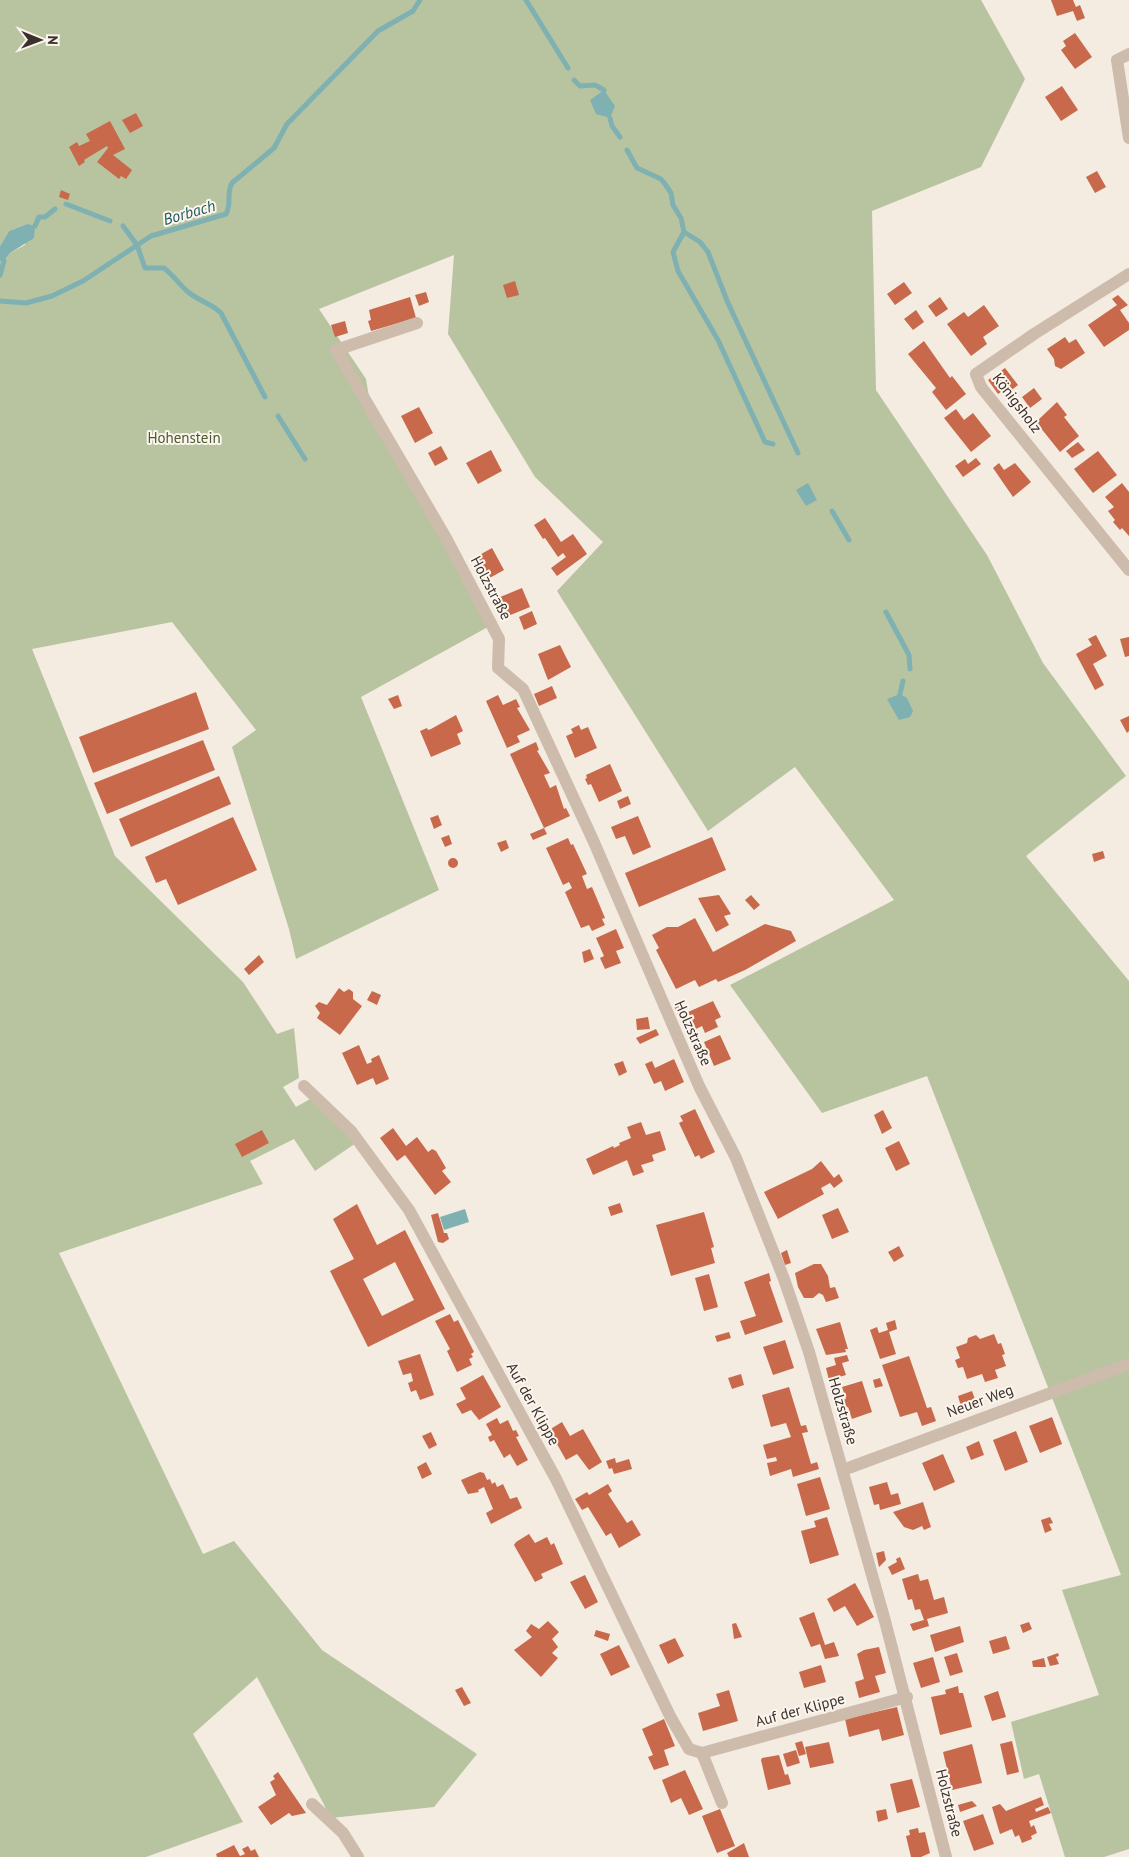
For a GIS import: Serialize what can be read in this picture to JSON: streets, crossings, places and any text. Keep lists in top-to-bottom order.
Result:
{
  "streets": {
    "street": [
      "Königsholz",
      "Holzstraße",
      "Neuer Weg",
      "Auf der Klippe"
    ]
  },
  "crossings": [
    ["Holzstraße", "Neuer Weg"],
    ["Holzstraße", "Auf der Klippe"]
  ],
  "water": ["Borbach"],
  "parks": ["Hohenstein"],
  "north": "right"
}
